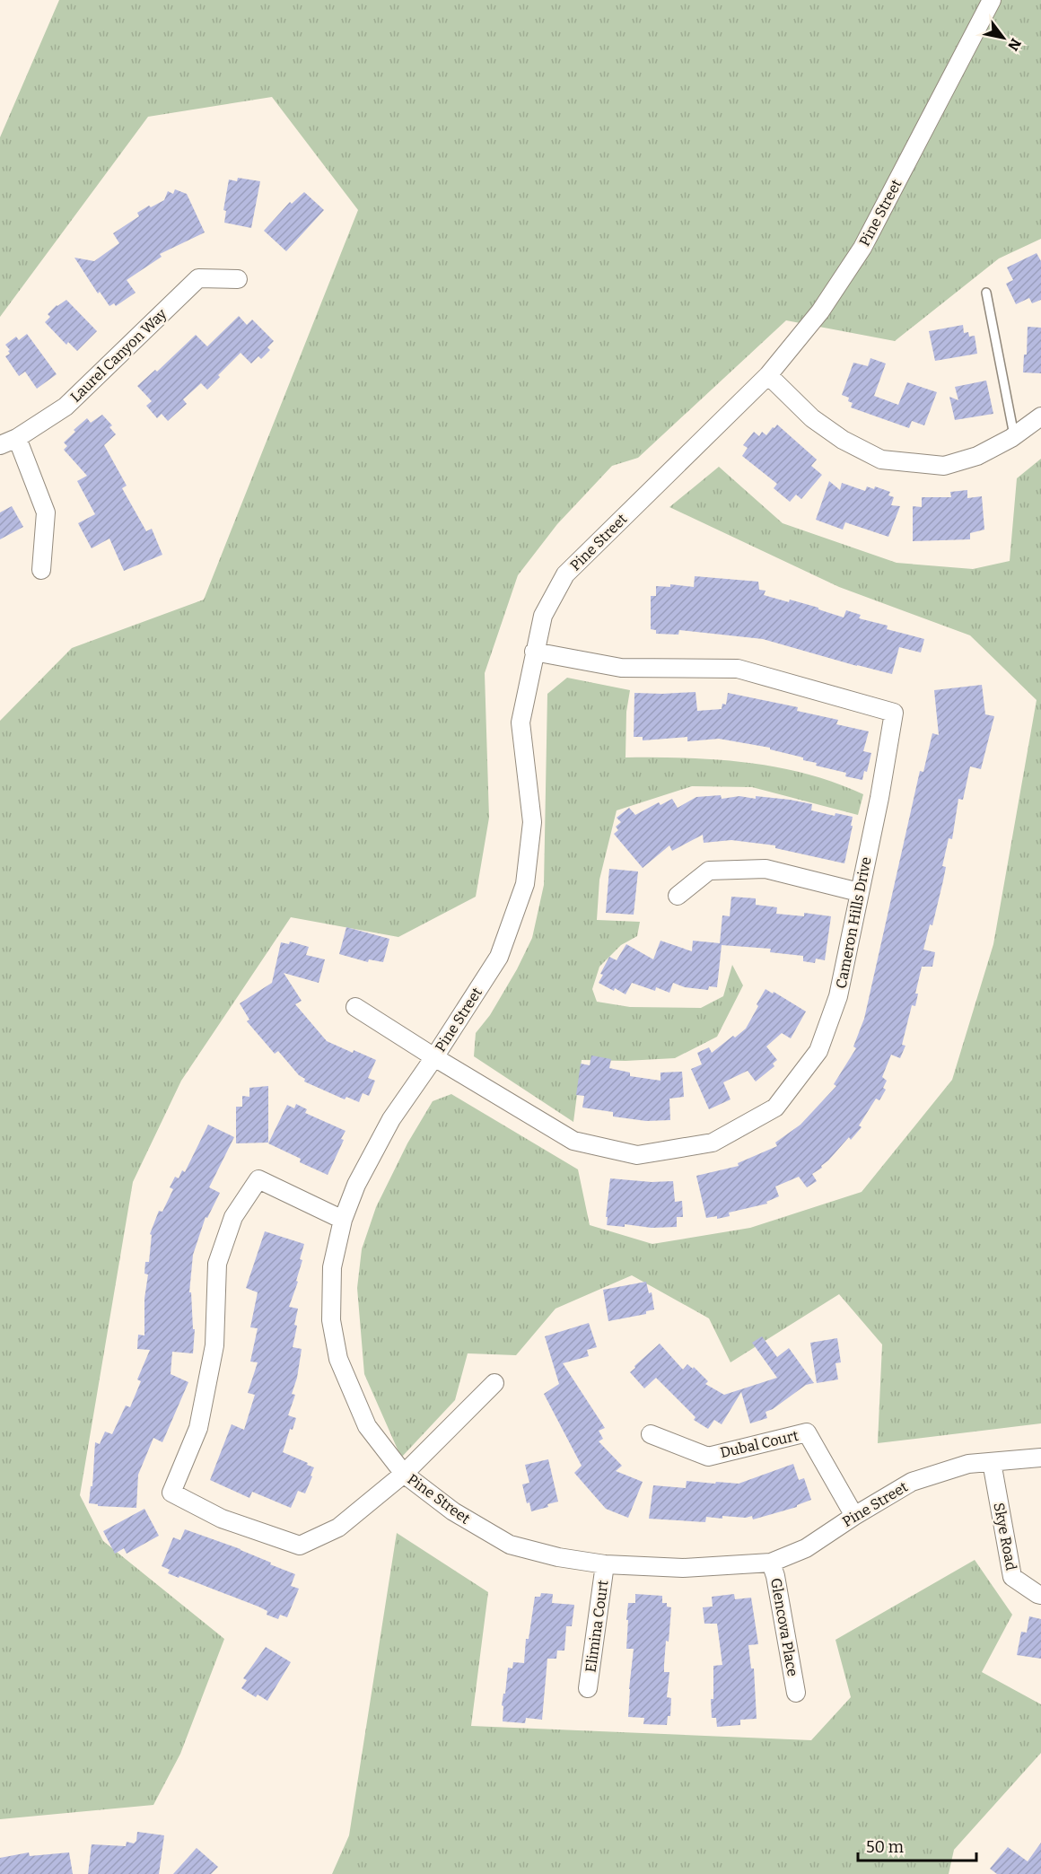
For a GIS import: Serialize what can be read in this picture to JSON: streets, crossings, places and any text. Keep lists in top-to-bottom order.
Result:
{
  "streets": {
    "street": [
      "Pine Street",
      "Laurel Canyon Way",
      "Cameron Hills Drive",
      "Dubal Court",
      "Skye Road",
      "Elimina Court",
      "Glencova Place"
    ]
  },
  "crossings": [
    ["Pine Street", "Cameron Hills Drive"],
    ["Pine Street", "Dubal Court"],
    ["Pine Street", "Skye Road"],
    ["Pine Street", "Elimina Court"],
    ["Pine Street", "Glencova Place"]
  ],
  "scale_bar": "50 m",
  "north": "bottom right"
}
